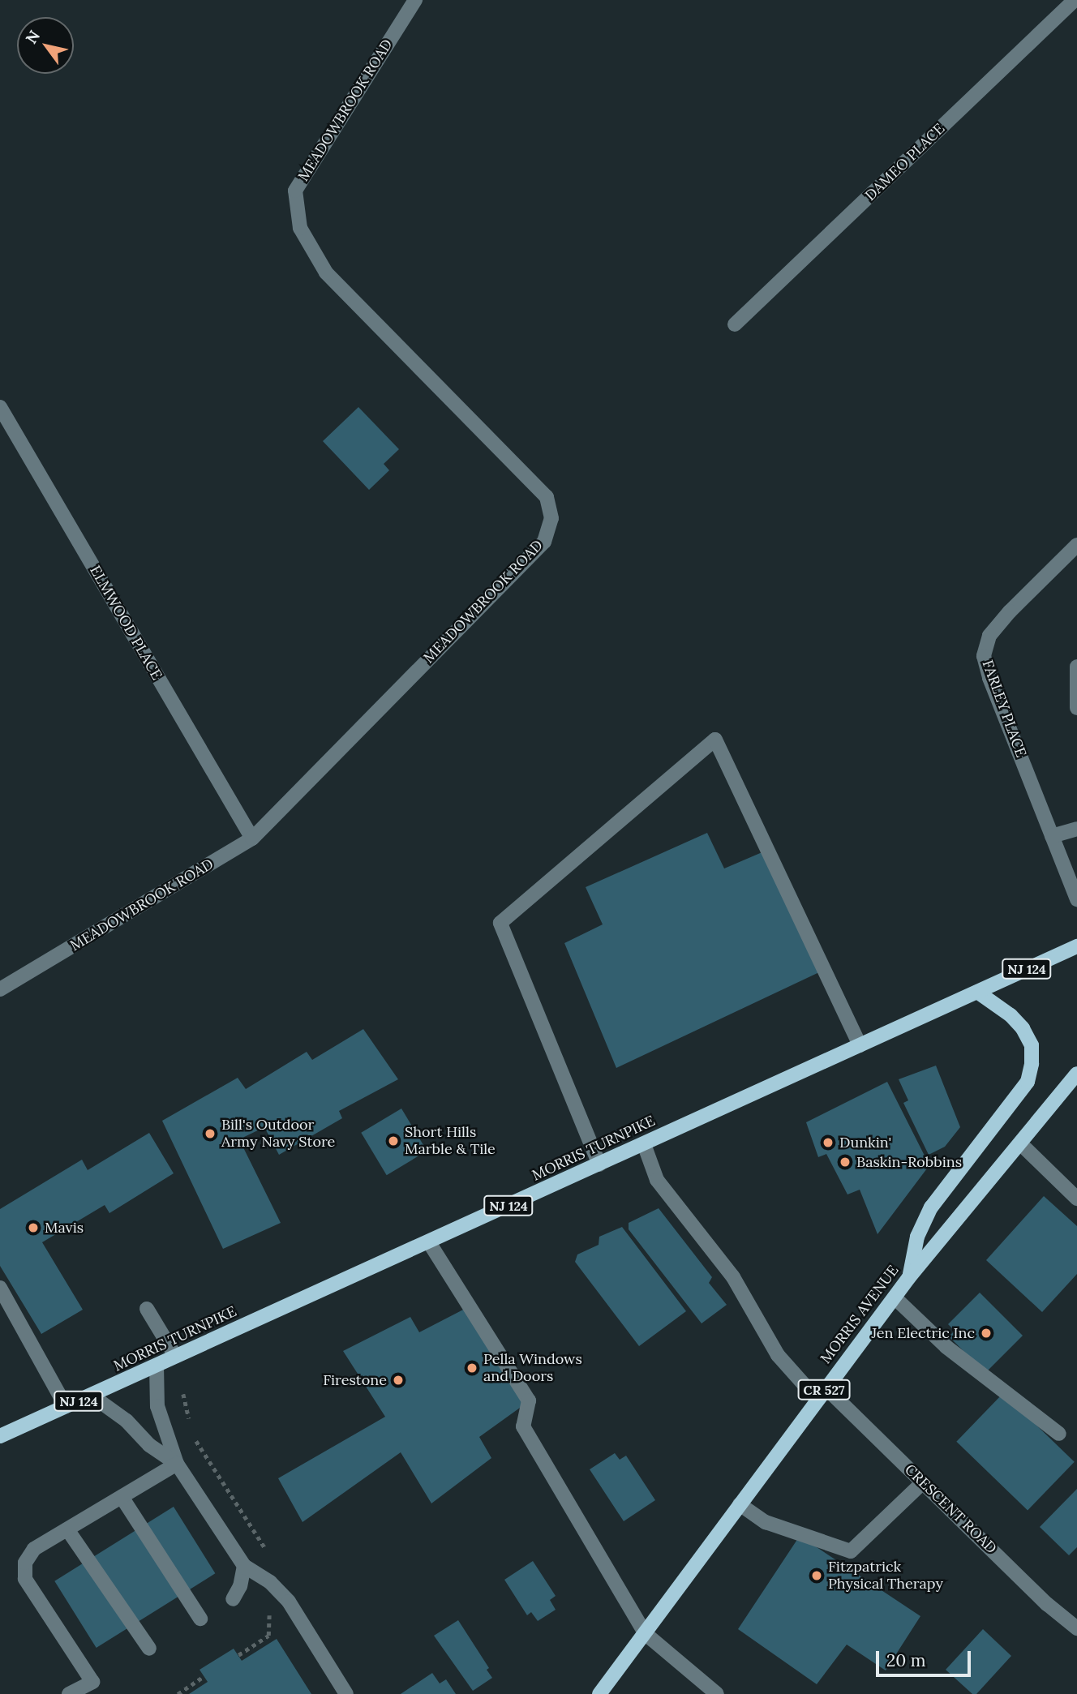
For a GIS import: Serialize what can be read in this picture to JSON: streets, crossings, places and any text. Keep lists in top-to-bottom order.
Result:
{
  "streets": {
    "main road": [
      "NJ 124",
      "MORRIS TURNPIKE",
      "MORRIS AVENUE",
      "CR 527"
    ],
    "street": [
      "MEADOWBROOK ROAD",
      "DAMEO PLACE",
      "ELMWOOD PLACE",
      "FARLEY PLACE",
      "CRESCENT ROAD"
    ]
  },
  "crossings": [
    ["MEADOWBROOK ROAD", "ELMWOOD PLACE"],
    ["MORRIS TURNPIKE", "CRESCENT ROAD"],
    ["MORRIS AVENUE", "CRESCENT ROAD"]
  ],
  "places": [
    "Bill's Outdoor Army Navy Store",
    "Short Hills Marble & Tile",
    "Dunkin'",
    "Baskin-Robbins",
    "Mavis",
    "Jen Electric Inc",
    "Pella Windows and Doors",
    "Firestone",
    "Fitzpatrick Physical Therapy"
  ],
  "scale_bar": "20 m",
  "north": "top left"
}
